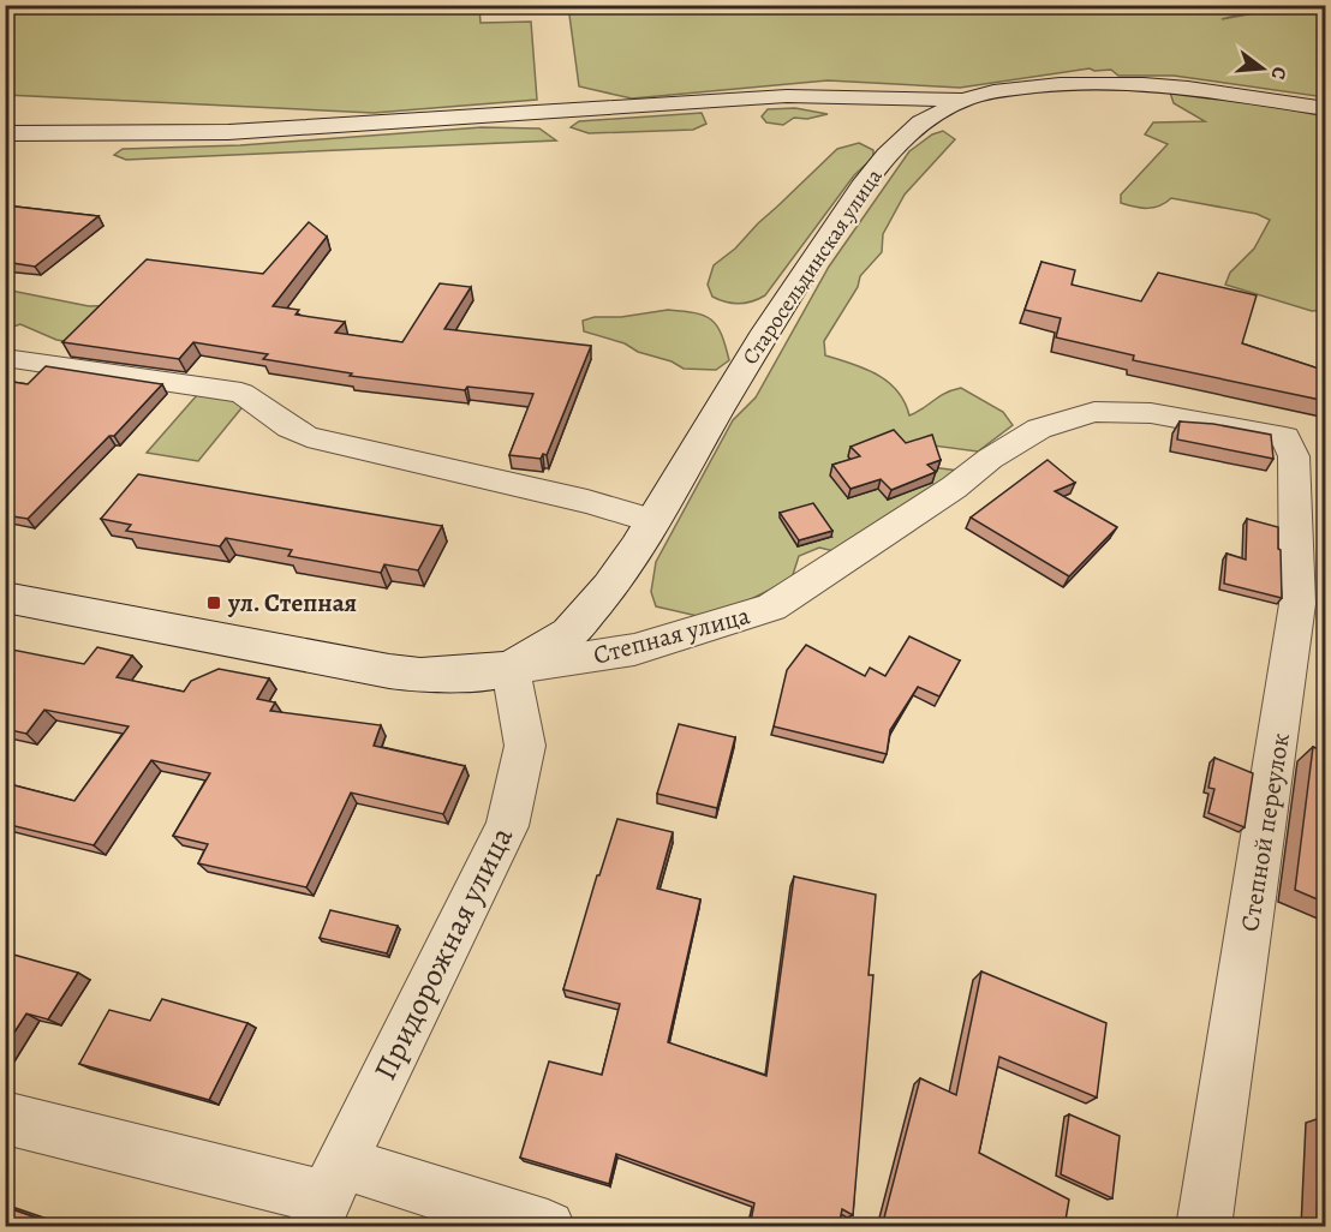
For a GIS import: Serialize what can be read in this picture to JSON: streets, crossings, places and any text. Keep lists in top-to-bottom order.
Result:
{
  "streets": {
    "main road": ["Старосельдинская улица", "Степная улица"],
    "street": ["Степной переулок", "Придорожная улица"]
  },
  "crossings": [
    ["Старосельдинская улица", "Степная улица"],
    ["Старосельдинская улица", "Придорожная улица"],
    ["Степная улица", "Степной переулок"],
    ["Степная улица", "Придорожная улица"]
  ],
  "places": {
    "transit": ["ул. Степная"]
  },
  "north": "right"
}
